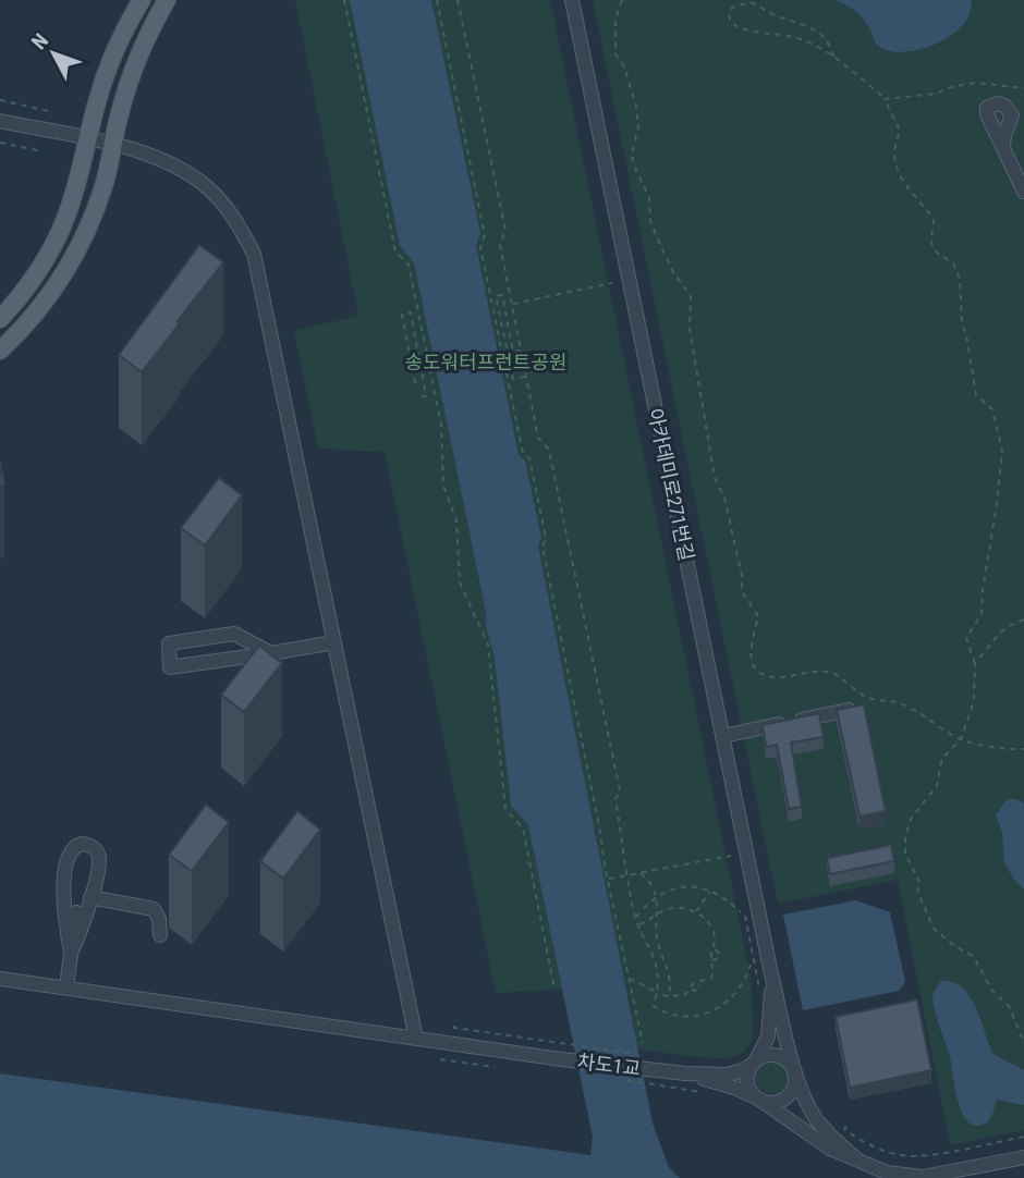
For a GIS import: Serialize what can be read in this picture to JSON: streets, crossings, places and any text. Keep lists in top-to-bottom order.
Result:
{
  "streets": {
    "street": ["아카데미로271번길", "차도1교"]
  },
  "parks": ["송도워터프런트공원"],
  "north": "top left"
}
